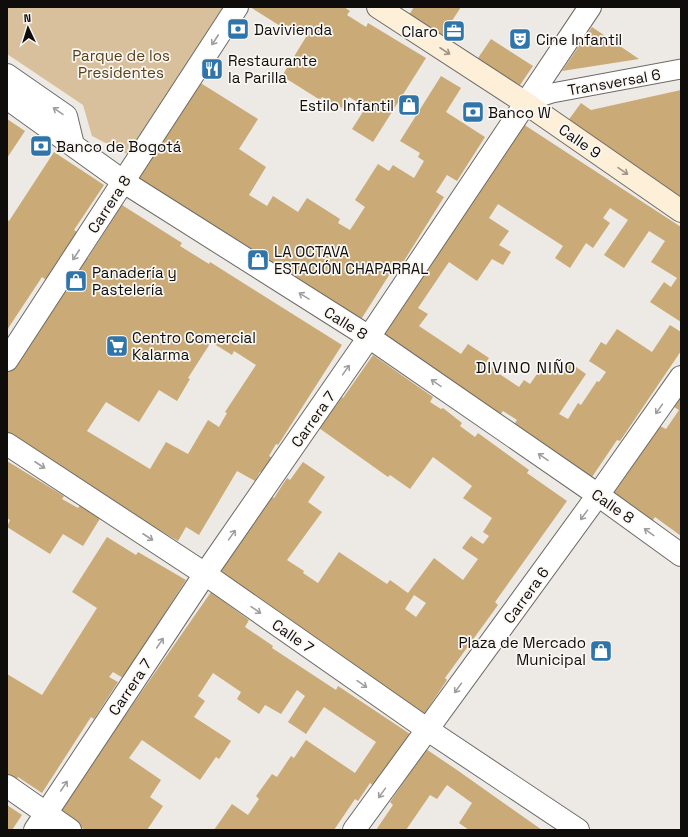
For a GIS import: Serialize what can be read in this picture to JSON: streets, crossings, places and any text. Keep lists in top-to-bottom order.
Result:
{
  "streets": {
    "main road": ["Calle 9"],
    "street": [
      "Transversal 6",
      "Carrera 8",
      "Calle 8",
      "Carrera 7",
      "Carrera 6",
      "Calle 7"
    ]
  },
  "crossings": [
    ["Transversal 6", "Calle 9"],
    ["Transversal 6", "Carrera 7"],
    ["Calle 9", "Carrera 7"],
    ["Carrera 8", "Calle 8"],
    ["Calle 8", "Carrera 7"],
    ["Calle 8", "Carrera 6"],
    ["Carrera 7", "Calle 7"],
    ["Carrera 6", "Calle 7"]
  ],
  "one_way": [
    "Calle 9",
    "Carrera 8",
    "Calle 8",
    "Carrera 7",
    "Carrera 6",
    "Calle 7"
  ],
  "districts": ["DIVINO NIÑO"],
  "parks": ["Parque de los Presidentes"],
  "places": {
    "bank": ["Davivienda", "Banco W", "Banco de Bogotá"],
    "office": ["Claro"],
    "theatre": ["Cine Infantil"],
    "restaurant": ["Restaurante la Parilla"],
    "shop": [
      "Estilo Infantil",
      "LA OCTAVA ESTACIÓN CHAPARRAL",
      "Panadería y Pastelería",
      "Plaza de Mercado Municipal"
    ],
    "supermarket": ["Centro Comercial Kalarma"]
  },
  "north": "top"
}
